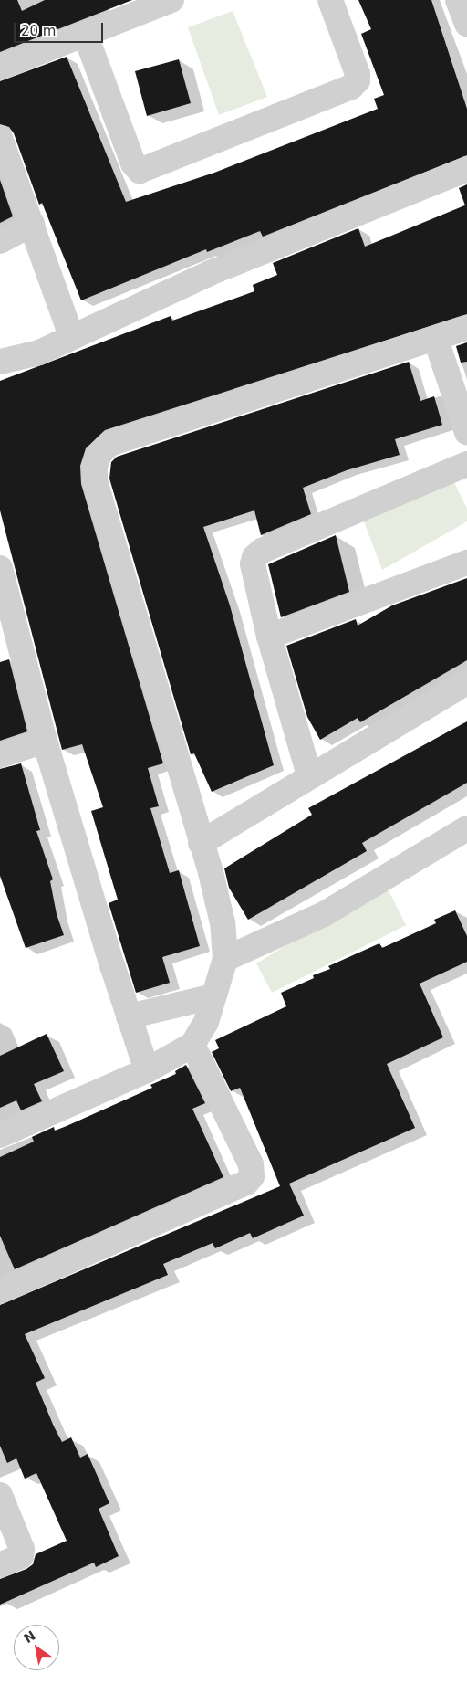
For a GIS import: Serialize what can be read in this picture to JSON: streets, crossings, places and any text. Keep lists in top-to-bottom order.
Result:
{
  "scale_bar": "20 m",
  "north": "top left"
}
